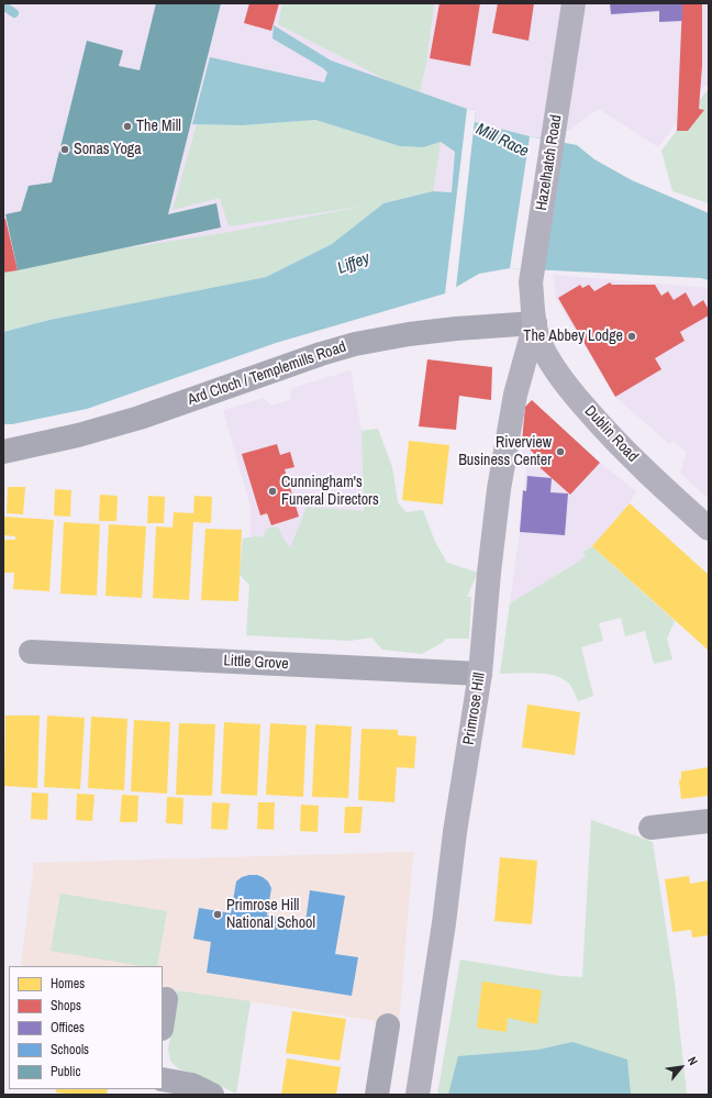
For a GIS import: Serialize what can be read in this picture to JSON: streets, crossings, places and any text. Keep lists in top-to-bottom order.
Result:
{
  "streets": {
    "main road": ["Hazelhatch Road", "Dublin Road", "Primrose Hill"],
    "street": ["Ard Cloch / Templemills Road", "Little Grove"]
  },
  "crossings": [
    ["Hazelhatch Road", "Ard Cloch / Templemills Road"],
    ["Hazelhatch Road", "Dublin Road"],
    ["Hazelhatch Road", "Primrose Hill"],
    ["Ard Cloch / Templemills Road", "Dublin Road"],
    ["Ard Cloch / Templemills Road", "Primrose Hill"],
    ["Dublin Road", "Primrose Hill"],
    ["Little Grove", "Primrose Hill"]
  ],
  "water": ["Mill Race", "Liffey"],
  "places": [
    "The Mill",
    "Sonas Yoga",
    "The Abbey Lodge",
    "Riverview Business Center",
    "Cunningham's Funeral Directors",
    "Primrose Hill National School"
  ],
  "legend": [
    "Homes",
    "Shops",
    "Offices",
    "Schools",
    "Public"
  ],
  "north": "top right"
}
